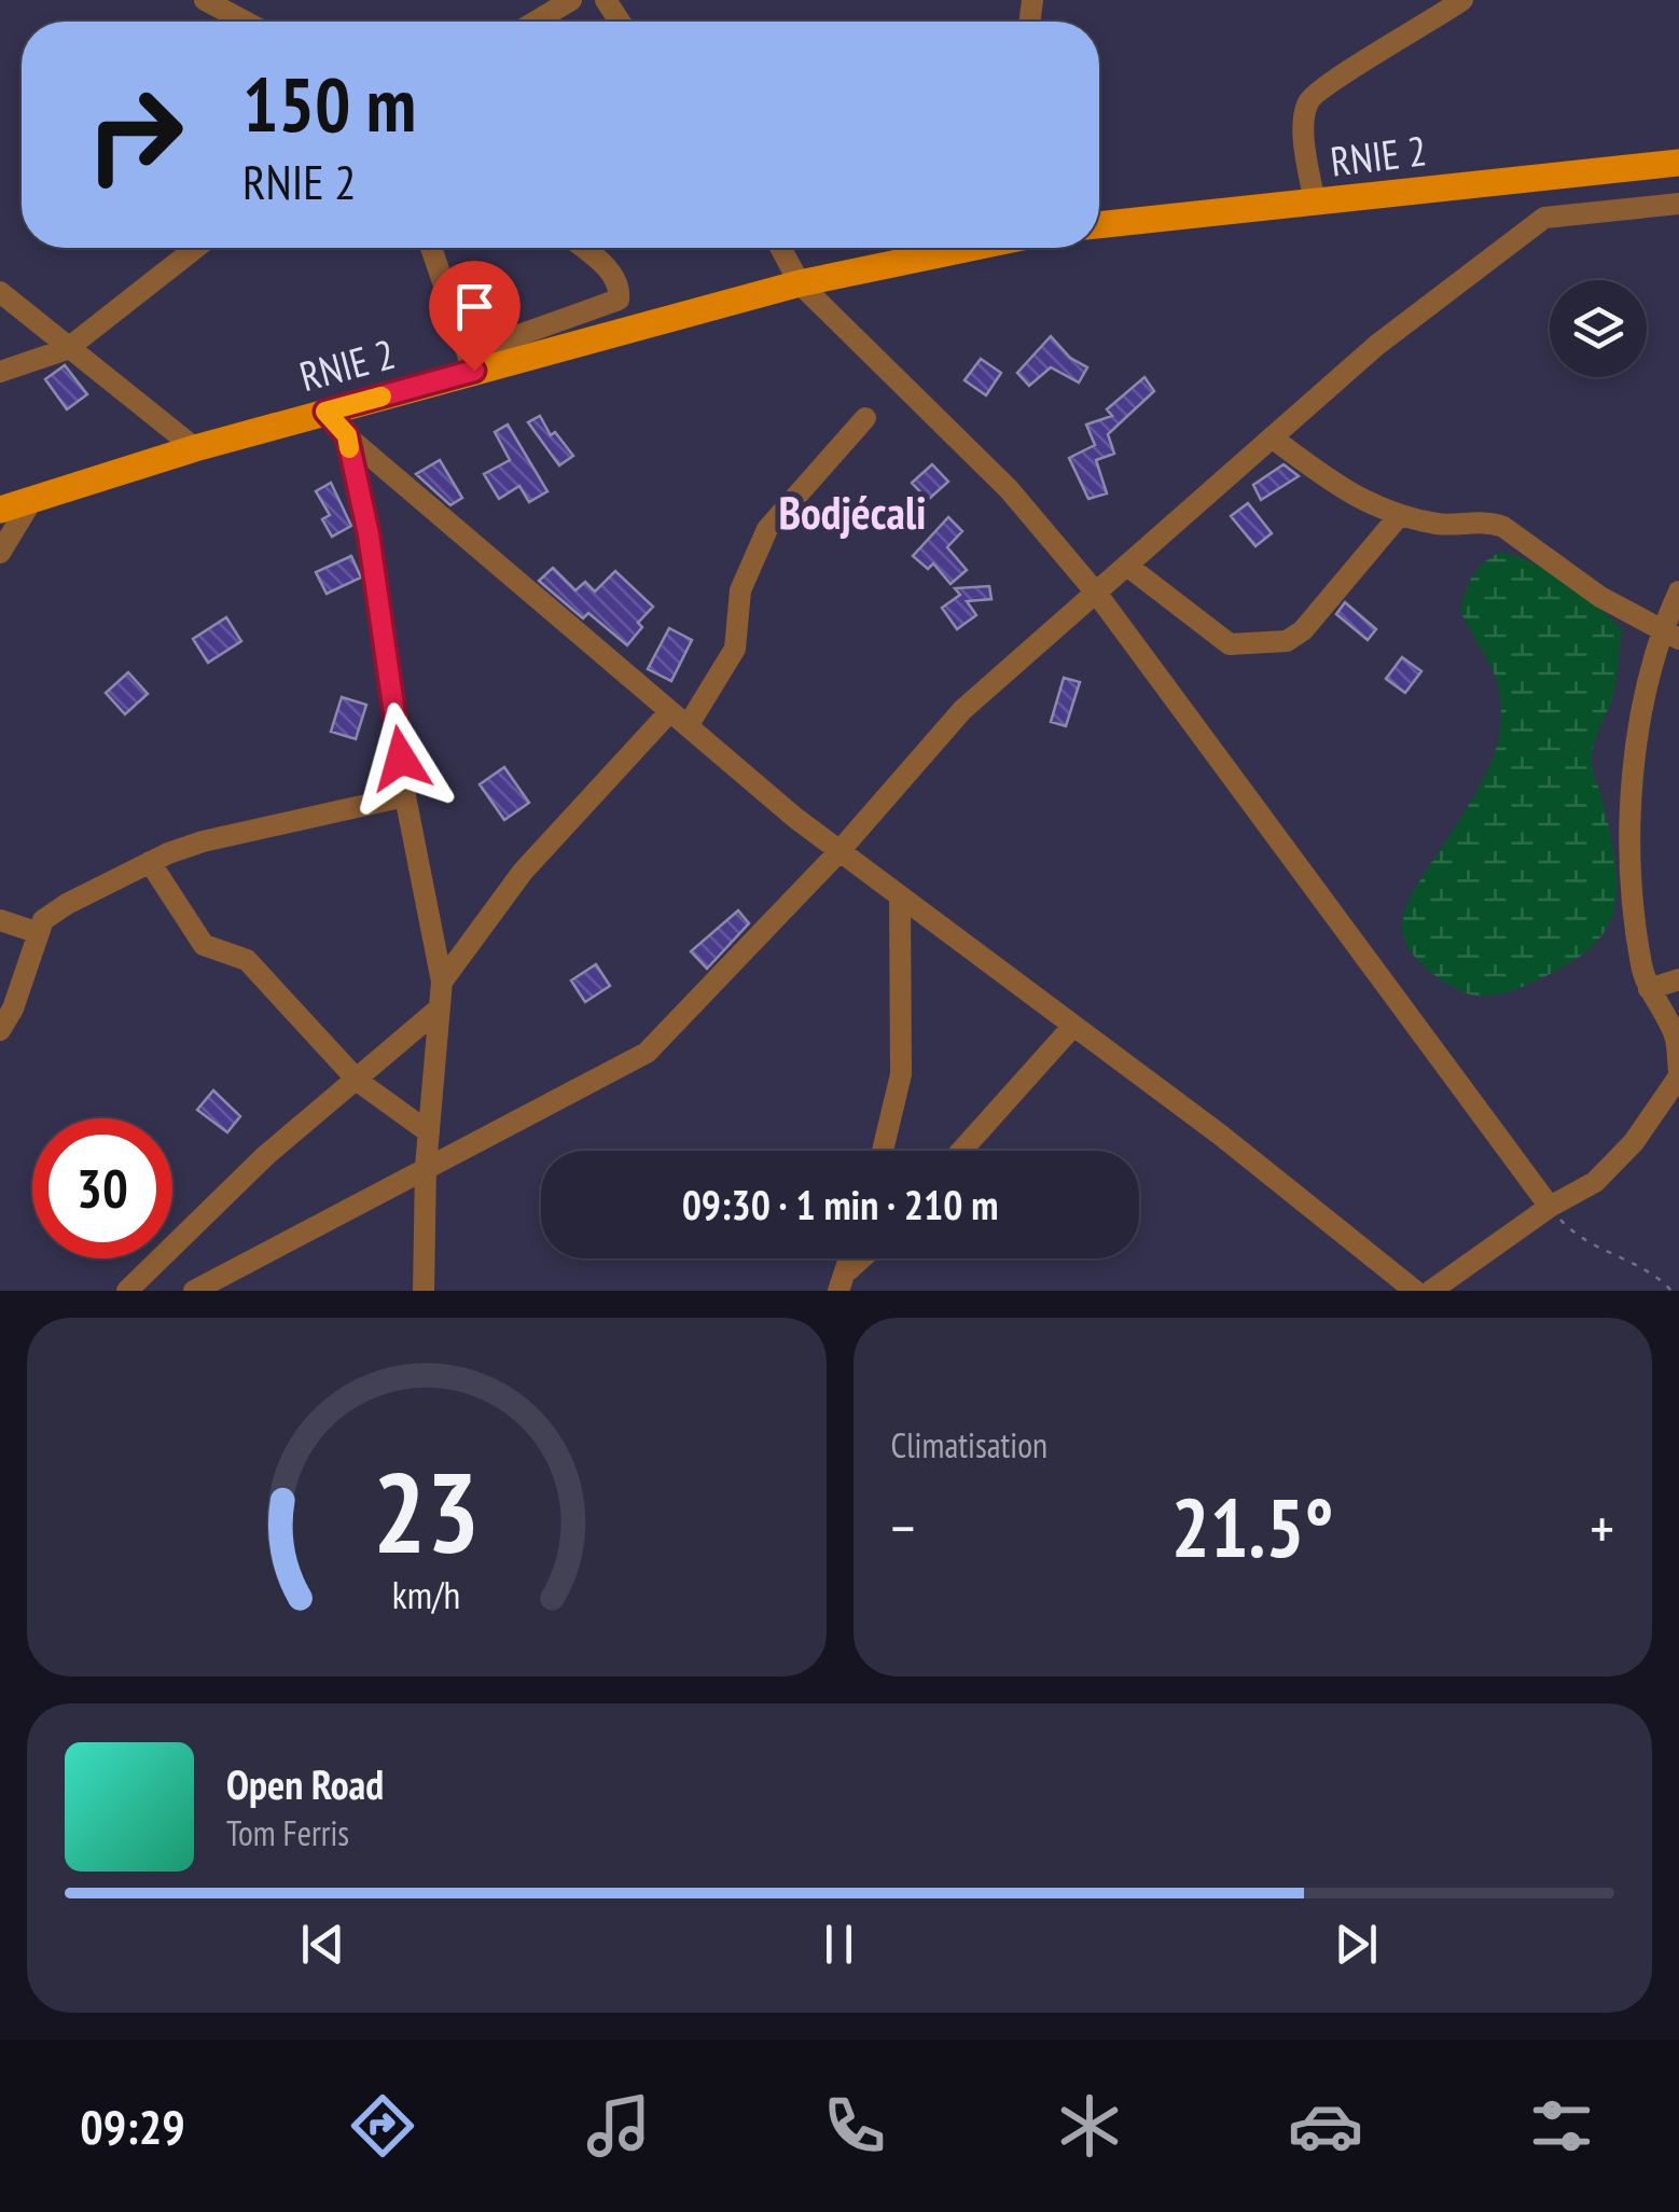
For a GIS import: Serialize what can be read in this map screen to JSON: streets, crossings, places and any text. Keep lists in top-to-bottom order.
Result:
{
  "streets": {
    "main road": ["RNIE 2"]
  },
  "districts": ["Bodjécali"],
  "page": {
    "turn": ["150 m", "RNIE 2"],
    "limit": "30",
    "trip": "09:30 · 1 min · 210 m",
    "tile": "Climatisation",
    "heat": ["−", "21.5°", "+"],
    "song": ["Open Road", "Tom Ferris"],
    "tabs": "09:29",
    "gauge": ["23", "km/h"]
  }
}
